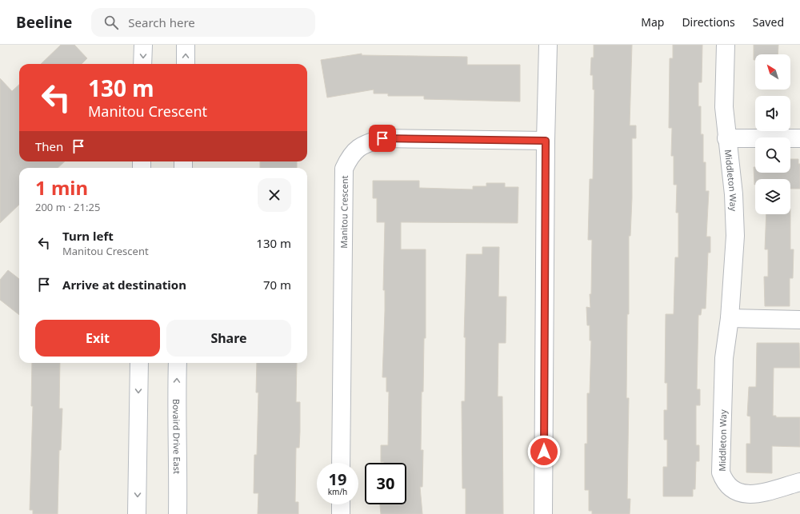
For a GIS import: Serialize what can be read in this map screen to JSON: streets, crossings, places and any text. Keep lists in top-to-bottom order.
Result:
{
  "streets": {
    "street": ["Middleton Way", "Manitou Crescent", "Bovaird Drive East"]
  },
  "north": "top left",
  "page": {
    "header": "Beeline",
    "search": "Search here",
    "nav": ["Map", "Directions", "Saved"],
    "turn": ["130 m", "Manitou Crescent"],
    "then": "Then",
    "heading": ["1 min", "200 m · 21:25"],
    "list": [
      {
        "name": "Turn left",
        "note": "Manitou Crescent",
        "value": "130 m"
      },
      {
        "name": "Arrive at destination",
        "value": "70 m"
      }
    ],
    "buttons": ["Exit", "Share"],
    "speed": "19 km/h",
    "limit": "30"
  }
}
